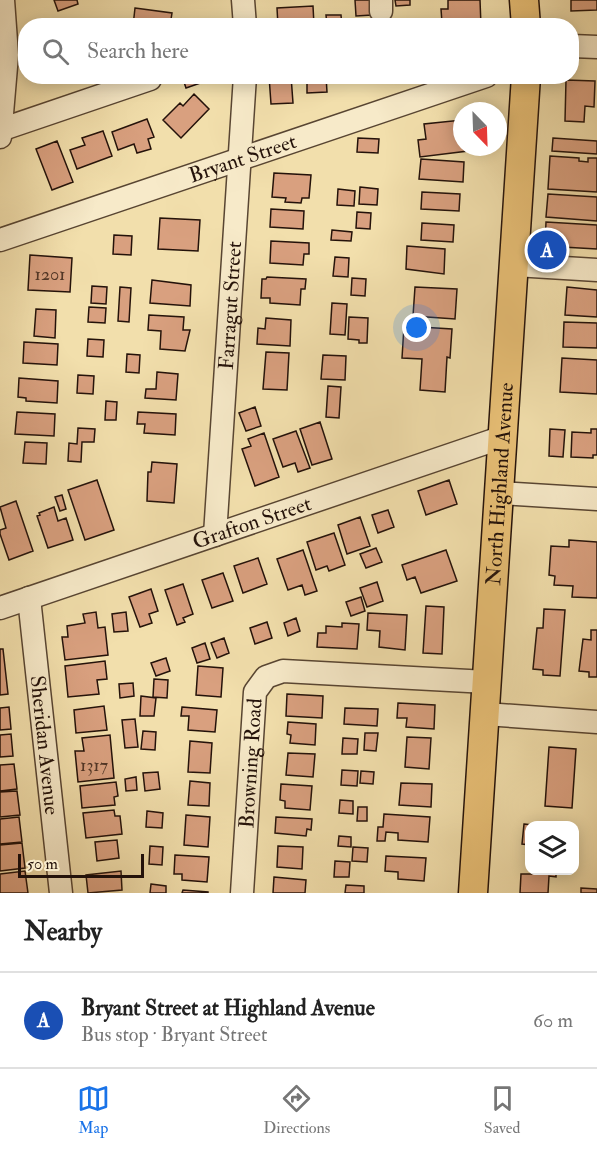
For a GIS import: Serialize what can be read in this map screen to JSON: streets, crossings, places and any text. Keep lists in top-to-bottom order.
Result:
{
  "streets": {
    "main road": ["North Highland Avenue"],
    "street": [
      "Bryant Street",
      "Farragut Street",
      "Grafton Street",
      "Sheridan Avenue",
      "Browning Road"
    ]
  },
  "crossings": [
    ["Bryant Street", "Farragut Street"],
    ["Farragut Street", "Grafton Street"],
    ["North Highland Avenue", "Grafton Street"],
    ["North Highland Avenue", "Browning Road"],
    ["Grafton Street", "Sheridan Avenue"]
  ],
  "house_numbers": ["1201", "1317"],
  "scale_bar": "50 m",
  "north": "bottom right",
  "page": {
    "search": "Search here",
    "pins": "A",
    "scale": "50 m",
    "heading": "Nearby",
    "list": [
      {
        "mark": "A",
        "name": "Bryant Street at Highland Avenue",
        "note": "Bus stop · Bryant Street",
        "value": "60 m"
      }
    ],
    "nav": ["Map", "Directions", "Saved"]
  }
}
